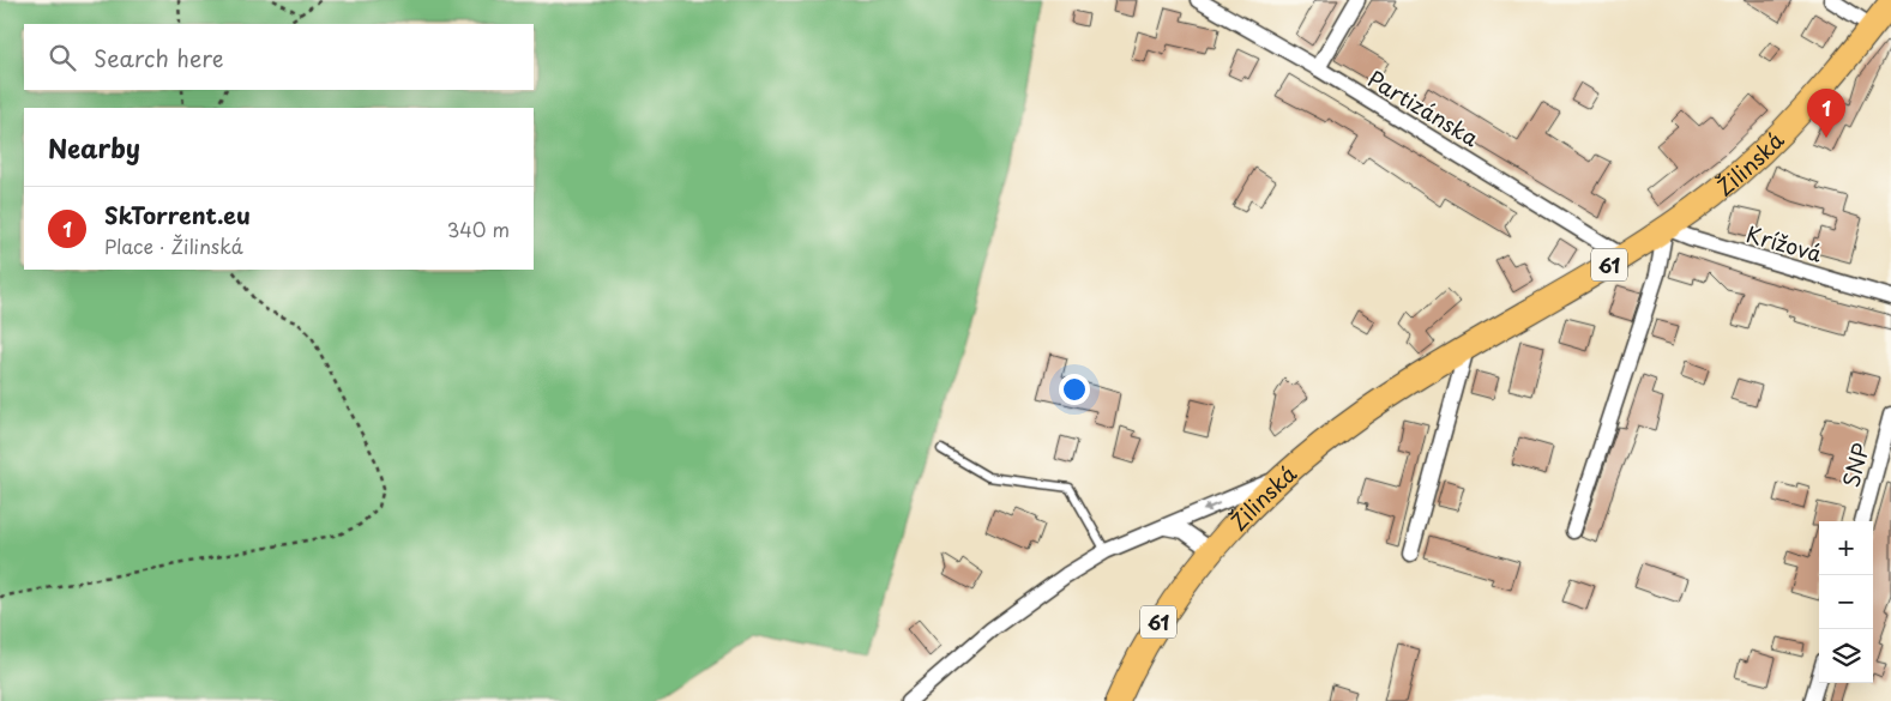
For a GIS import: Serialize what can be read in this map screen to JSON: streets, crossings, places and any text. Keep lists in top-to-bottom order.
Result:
{
  "streets": {
    "main road": ["Žilinská", "61"],
    "street": ["Partizánska", "Krížová", "SNP"]
  },
  "crossings": [
    ["Partizánska", "Žilinská"],
    ["Žilinská", "Krížová"]
  ],
  "page": {
    "search": "Search here",
    "pins": "1",
    "heading": "Nearby",
    "list": [
      {
        "mark": "1",
        "name": "SkTorrent.eu",
        "note": "Place · Žilinská",
        "value": "340 m"
      }
    ],
    "map_buttons": ["+", "−"]
  }
}
